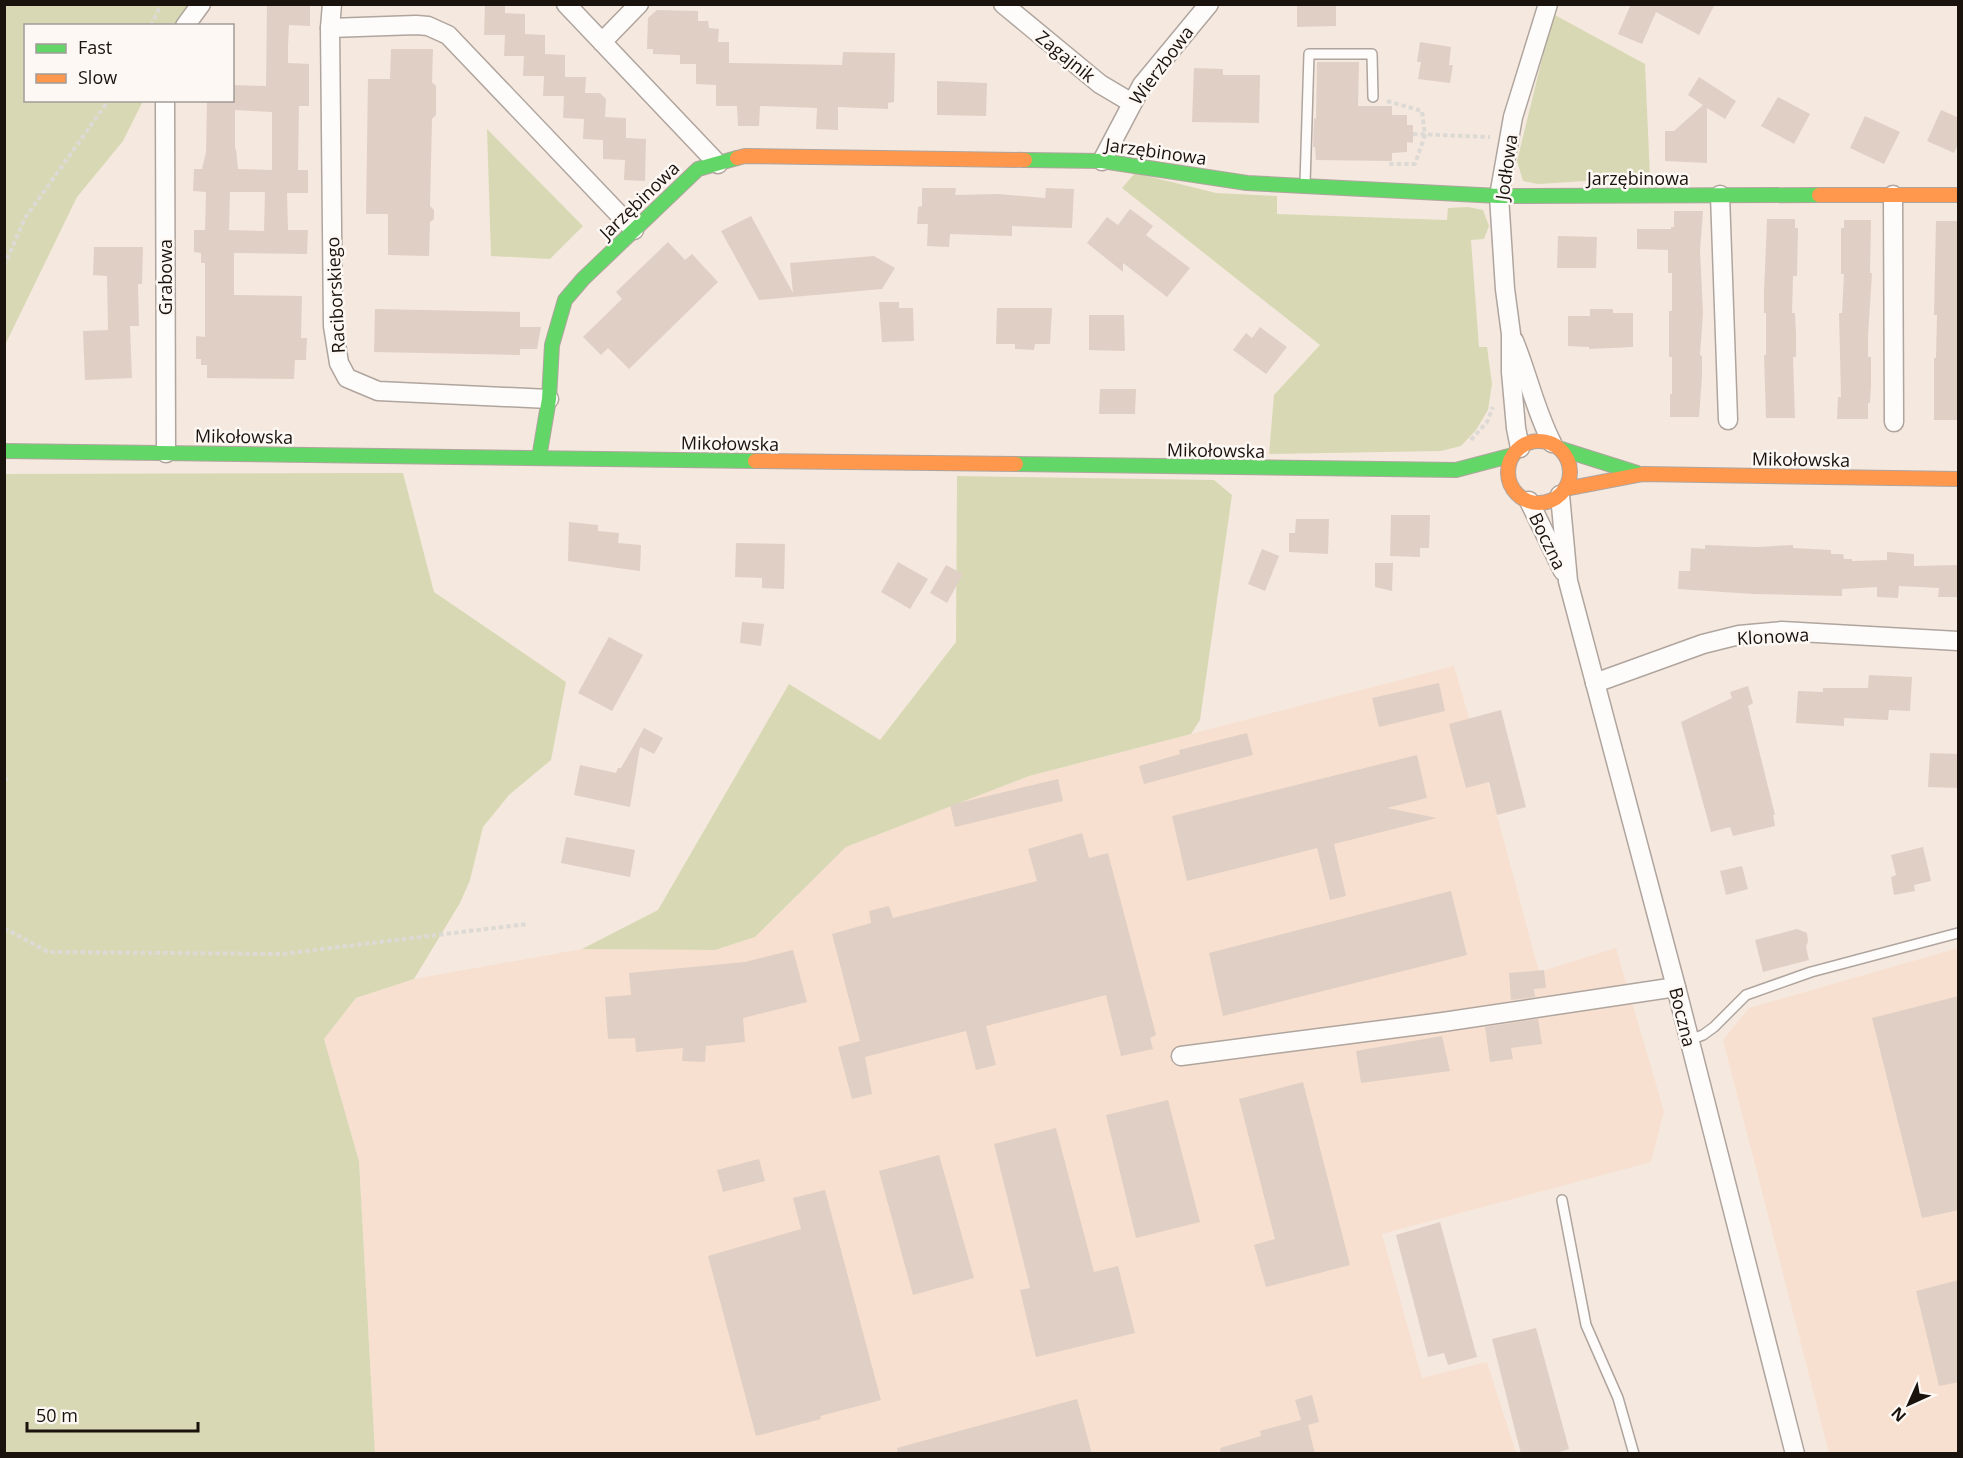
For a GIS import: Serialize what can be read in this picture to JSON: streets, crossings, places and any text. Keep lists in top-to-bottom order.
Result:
{
  "streets": {
    "street": [
      "Zagajnik",
      "Wierzbowa",
      "Jarzębinowa",
      "Jodłowa",
      "Grabowa",
      "Raciborskiego",
      "Mikołowska",
      "Boczna",
      "Klonowa"
    ]
  },
  "crossings": [
    ["Zagajnik", "Wierzbowa"],
    ["Wierzbowa", "Jarzębinowa"],
    ["Jarzębinowa", "Jodłowa"],
    ["Jarzębinowa", "Raciborskiego"],
    ["Jarzębinowa", "Mikołowska"],
    ["Jodłowa", "Mikołowska"],
    ["Jodłowa", "Boczna"],
    ["Grabowa", "Mikołowska"],
    ["Mikołowska", "Boczna"],
    ["Boczna", "Klonowa"]
  ],
  "legend": ["Fast", "Slow"],
  "scale_bar": "50 m",
  "north": "bottom left"
}
